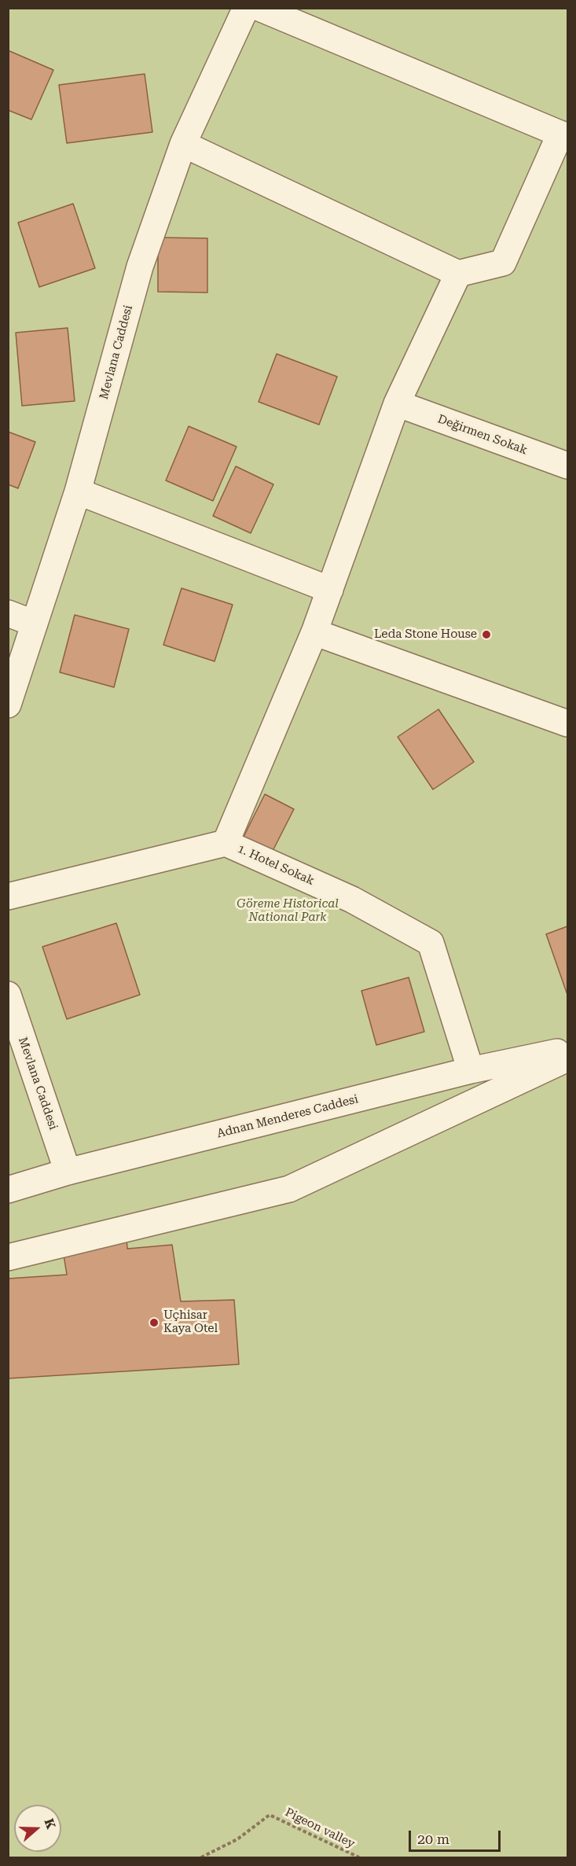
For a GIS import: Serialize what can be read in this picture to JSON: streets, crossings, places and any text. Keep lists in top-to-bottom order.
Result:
{
  "streets": {
    "street": [
      "Mevlana Caddesi",
      "Değirmen Sokak",
      "1. Hotel Sokak",
      "Adnan Menderes Caddesi"
    ],
    "path": ["Pigeon valley"]
  },
  "crossings": [
    ["Mevlana Caddesi", "Adnan Menderes Caddesi"],
    ["1. Hotel Sokak", "Adnan Menderes Caddesi"]
  ],
  "parks": ["Göreme Historical National Park"],
  "places": ["Leda Stone House", "Uçhisar Kaya Otel"],
  "scale_bar": "20 m",
  "north": "right"
}
